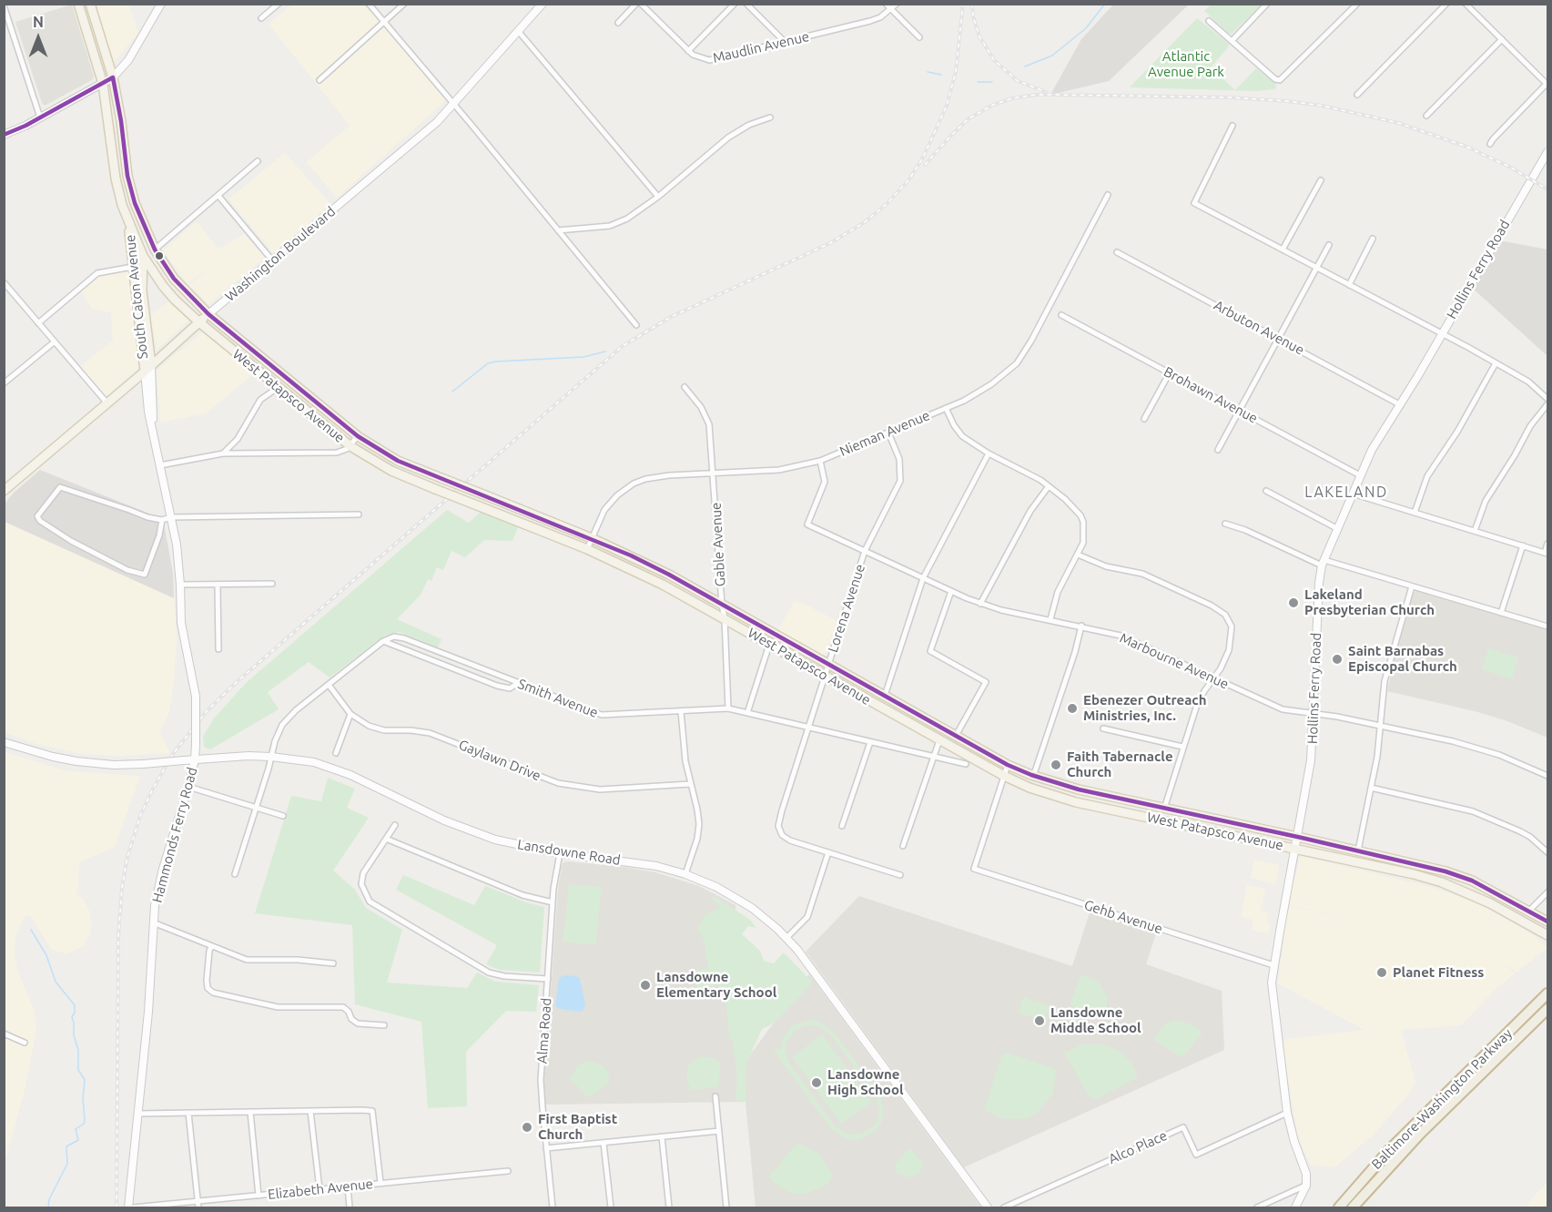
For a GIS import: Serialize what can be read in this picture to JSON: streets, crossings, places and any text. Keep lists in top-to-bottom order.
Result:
{
  "streets": {
    "highway": ["Baltimore-Washington Parkway"],
    "main road": ["Washington Boulevard", "South Caton Avenue", "West Patapsco Avenue"],
    "street": [
      "Maudlin Avenue",
      "Hollins Ferry Road",
      "Arbuton Avenue",
      "Brohawn Avenue",
      "Nieman Avenue",
      "Gable Avenue",
      "Lorena Avenue",
      "Marbourne Avenue",
      "Smith Avenue",
      "Gaylawn Drive",
      "Hammonds Ferry Road",
      "Lansdowne Road",
      "Gehb Avenue",
      "Alma Road",
      "Alco Place",
      "Elizabeth Avenue"
    ]
  },
  "crossings": [
    ["Washington Boulevard", "South Caton Avenue"],
    ["Washington Boulevard", "West Patapsco Avenue"],
    ["Washington Boulevard", "Hammonds Ferry Road"],
    ["Hollins Ferry Road", "Arbuton Avenue"],
    ["Hollins Ferry Road", "Brohawn Avenue"],
    ["Hollins Ferry Road", "West Patapsco Avenue"],
    ["Hollins Ferry Road", "Marbourne Avenue"],
    ["Hollins Ferry Road", "Gehb Avenue"],
    ["Hollins Ferry Road", "Alco Place"],
    ["South Caton Avenue", "West Patapsco Avenue"],
    ["South Caton Avenue", "Hammonds Ferry Road"],
    ["West Patapsco Avenue", "Nieman Avenue"],
    ["West Patapsco Avenue", "Gable Avenue"],
    ["West Patapsco Avenue", "Lorena Avenue"],
    ["West Patapsco Avenue", "Gehb Avenue"],
    ["Nieman Avenue", "Gable Avenue"],
    ["Nieman Avenue", "Lorena Avenue"],
    ["Nieman Avenue", "Marbourne Avenue"],
    ["Gable Avenue", "Smith Avenue"],
    ["Lorena Avenue", "Marbourne Avenue"],
    ["Lorena Avenue", "Smith Avenue"],
    ["Hammonds Ferry Road", "Lansdowne Road"],
    ["Hammonds Ferry Road", "Elizabeth Avenue"],
    ["Lansdowne Road", "Alma Road"]
  ],
  "districts": ["LAKELAND"],
  "parks": ["Atlantic Avenue Park"],
  "places": [
    "Lakeland Presbyterian Church",
    "Saint Barnabas Episcopal Church",
    "Ebenezer Outreach Ministries, Inc.",
    "Faith Tabernacle Church",
    "Planet Fitness",
    "Lansdowne Elementary School",
    "Lansdowne Middle School",
    "Lansdowne High School",
    "First Baptist Church"
  ],
  "north": "top"
}
